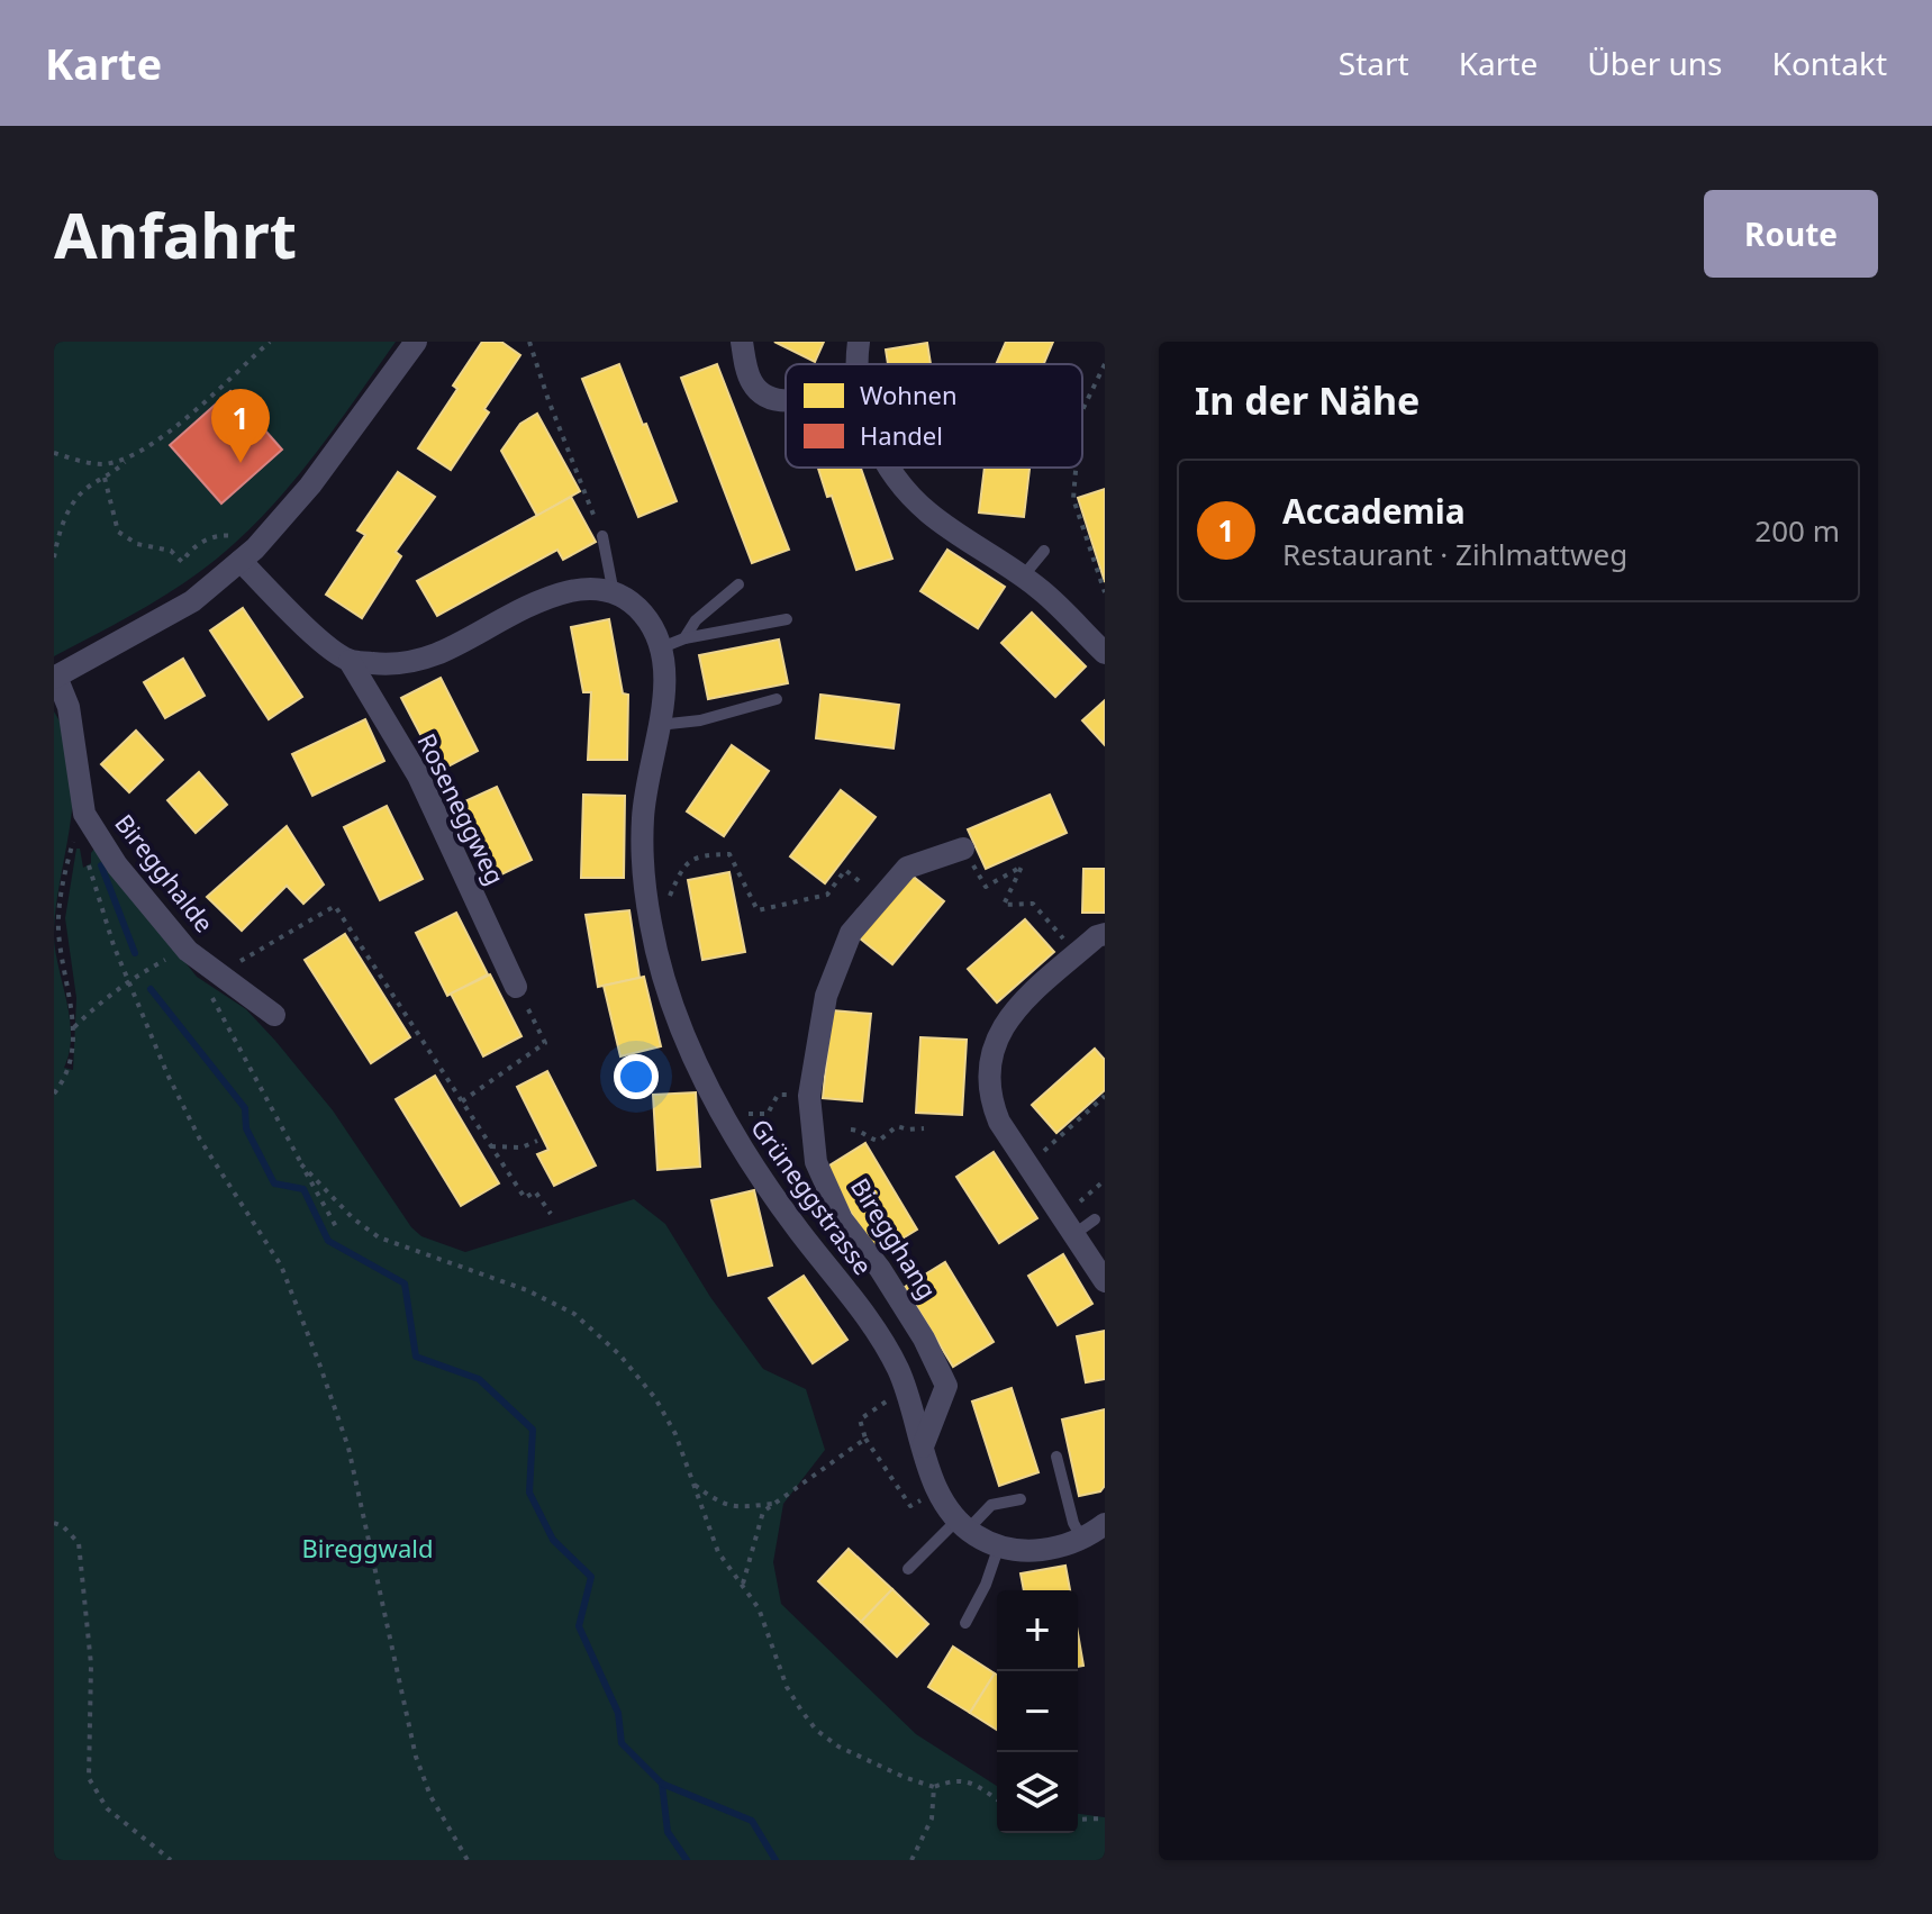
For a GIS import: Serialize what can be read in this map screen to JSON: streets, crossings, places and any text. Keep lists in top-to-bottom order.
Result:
{
  "streets": {
    "street": [
      "Roseneggweg",
      "Biregghalde",
      "Grüneggstrasse",
      "Biregghang"
    ]
  },
  "crossings": [
    ["Grüneggstrasse", "Biregghang"]
  ],
  "parks": ["Bireggwald"],
  "legend": ["Wohnen", "Handel"],
  "page": {
    "header": "Karte",
    "nav": [
      "Start",
      "Karte",
      "Über uns",
      "Kontakt"
    ],
    "buttons": "Route",
    "title": "Anfahrt",
    "heading": "In der Nähe",
    "pins": "1",
    "list": [
      {
        "mark": "1",
        "name": "Accademia",
        "note": "Restaurant · Zihlmattweg",
        "value": "200 m"
      }
    ],
    "map_buttons": ["+", "−"]
  }
}
